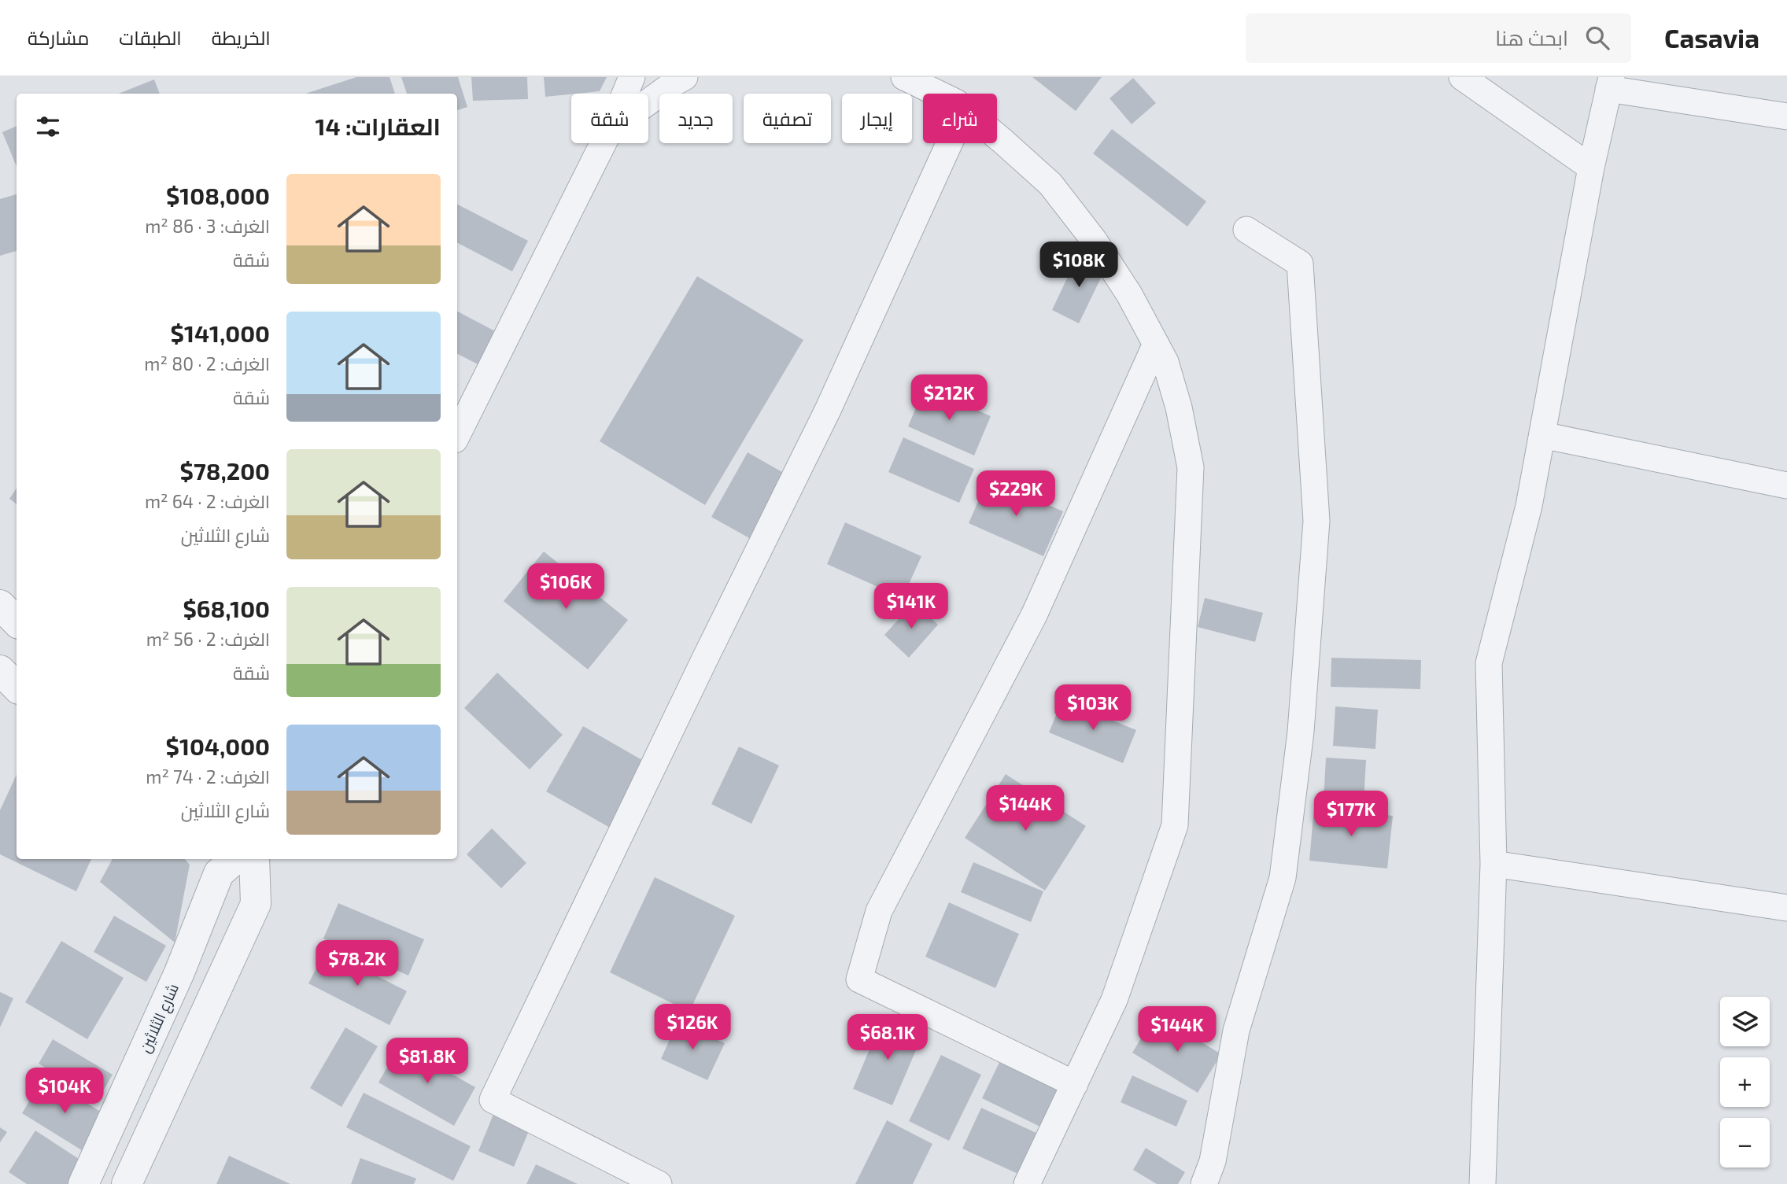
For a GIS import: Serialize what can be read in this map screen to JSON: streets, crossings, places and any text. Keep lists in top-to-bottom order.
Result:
{
  "streets": {
    "street": ["شارع الثلاثين"]
  },
  "page": {
    "header": "Casavia",
    "search": "ابحث هنا",
    "nav": ["الخريطة", "الطبقات", "مشاركة"],
    "chip": [
      "شراء",
      "إيجار",
      "تصفية",
      "جديد",
      "شقة"
    ],
    "heading": "العقارات: 14",
    "list": [
      {
        "name": "$108,000",
        "note": "الغرف: 3 · 86 m² · شقة"
      },
      {
        "name": "$141,000",
        "note": "الغرف: 2 · 80 m² · شقة"
      },
      {
        "name": "$78,200",
        "note": "الغرف: 2 · 64 m² · شارع الثلاثين"
      },
      {
        "name": "$68,100",
        "note": "الغرف: 2 · 56 m² · شقة"
      },
      {
        "name": "$104,000",
        "note": "الغرف: 2 · 74 m² · شارع الثلاثين"
      }
    ],
    "price": [
      "$108K",
      "$212K",
      "$229K",
      "$106K",
      "$141K",
      "$103K",
      "$144K",
      "$177K",
      "$78.2K",
      "$126K",
      "$144K",
      "$68.1K",
      "$81.8K",
      "$104K"
    ],
    "map_buttons": ["+", "−"]
  }
}
